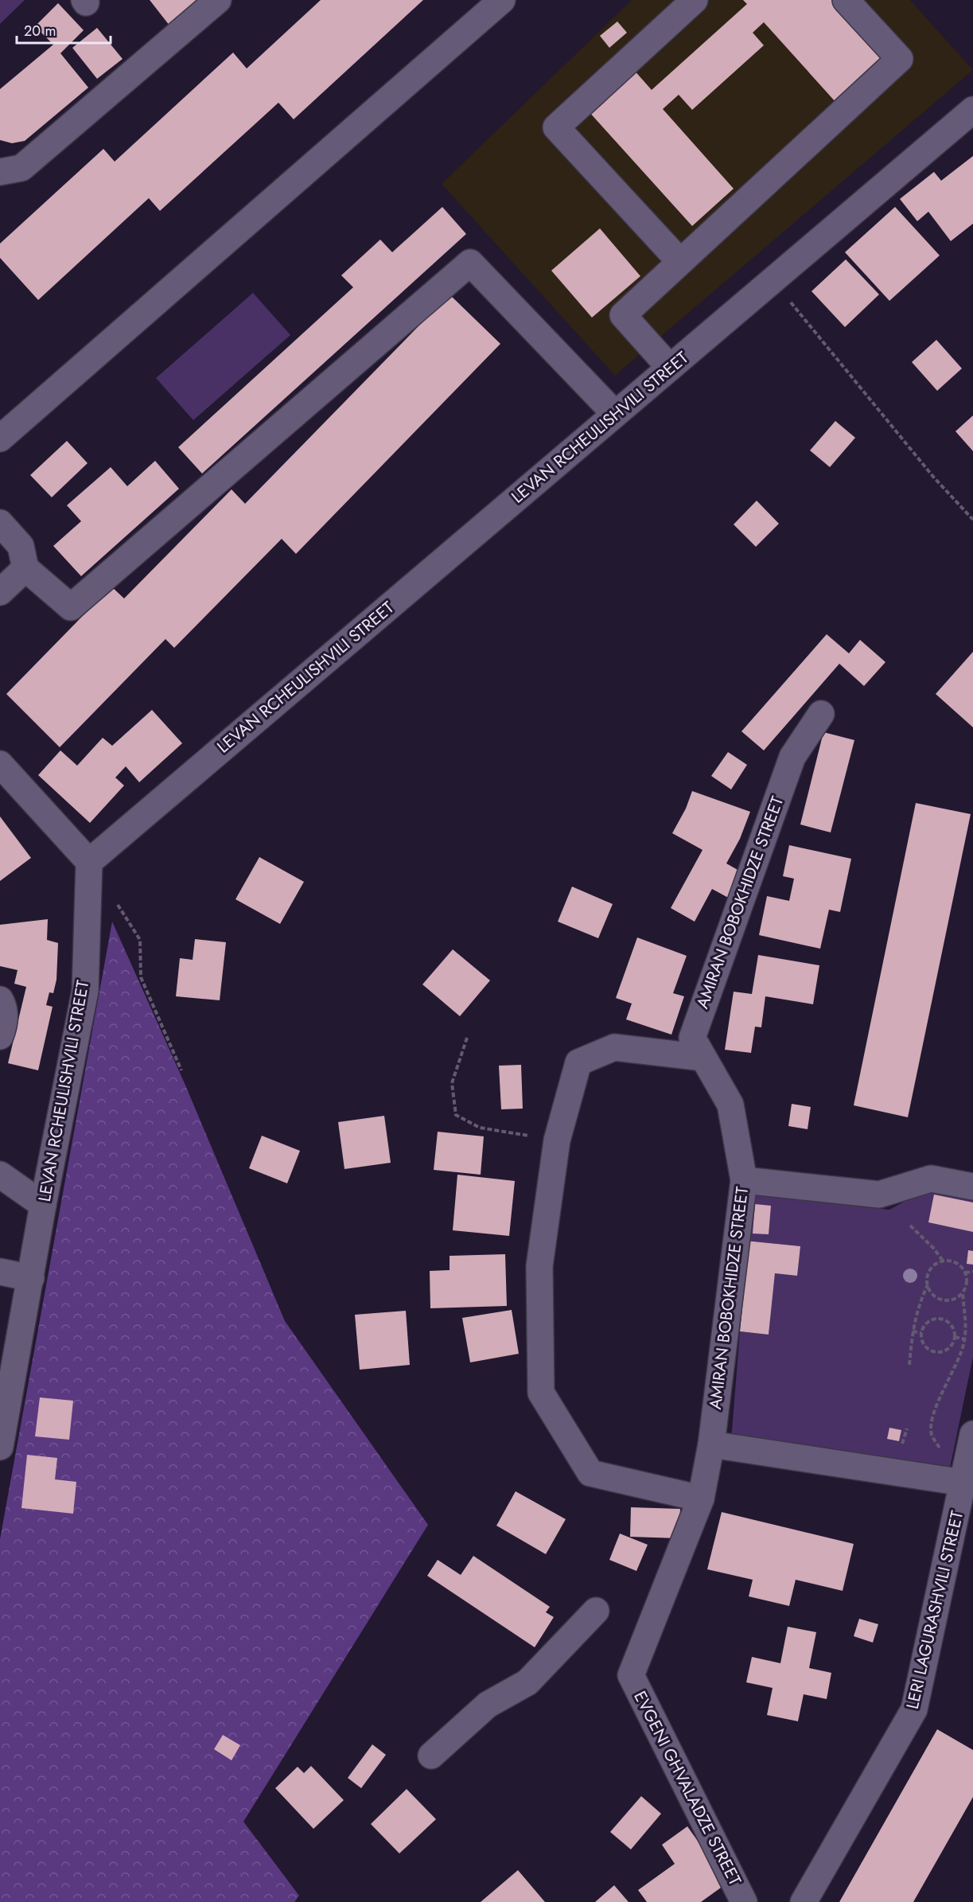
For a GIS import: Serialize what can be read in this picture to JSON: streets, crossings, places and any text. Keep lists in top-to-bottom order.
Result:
{
  "streets": {
    "street": [
      "LEVAN RCHEULISHVILI STREET",
      "AMIRAN BOBOKHIDZE STREET",
      "LERI LAGURASHVILI STREET",
      "EVGENI GHVALADZE STREET"
    ]
  },
  "crossings": [
    ["AMIRAN BOBOKHIDZE STREET", "EVGENI GHVALADZE STREET"]
  ],
  "scale_bar": "20 m"
}
